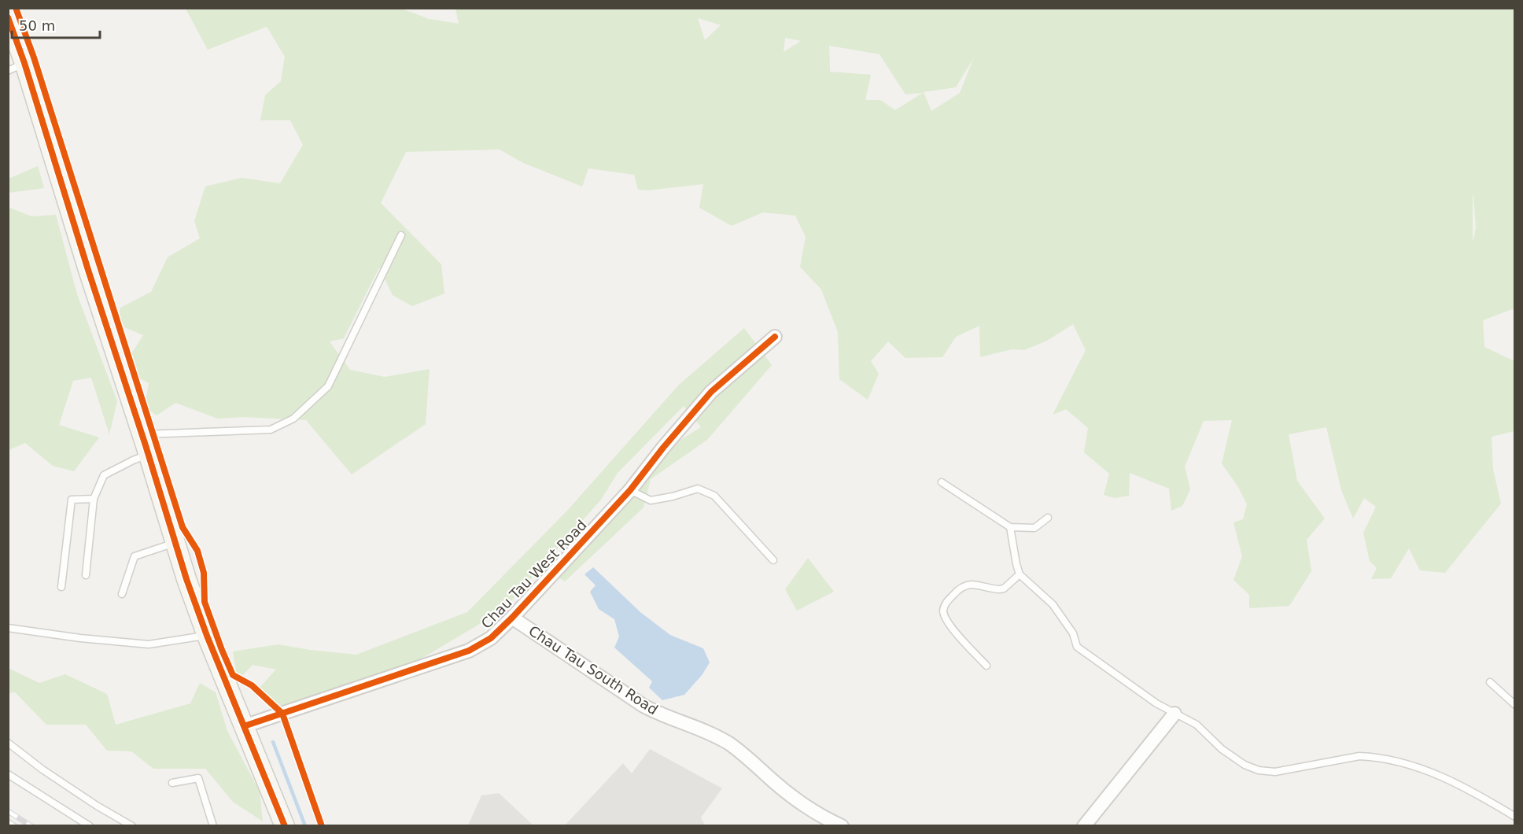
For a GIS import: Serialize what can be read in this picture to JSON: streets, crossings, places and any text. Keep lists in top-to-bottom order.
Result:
{
  "streets": {
    "street": ["Chau Tau West Road", "Chau Tau South Road"]
  },
  "crossings": [
    ["Chau Tau West Road", "Chau Tau South Road"]
  ],
  "scale_bar": "50 m"
}
